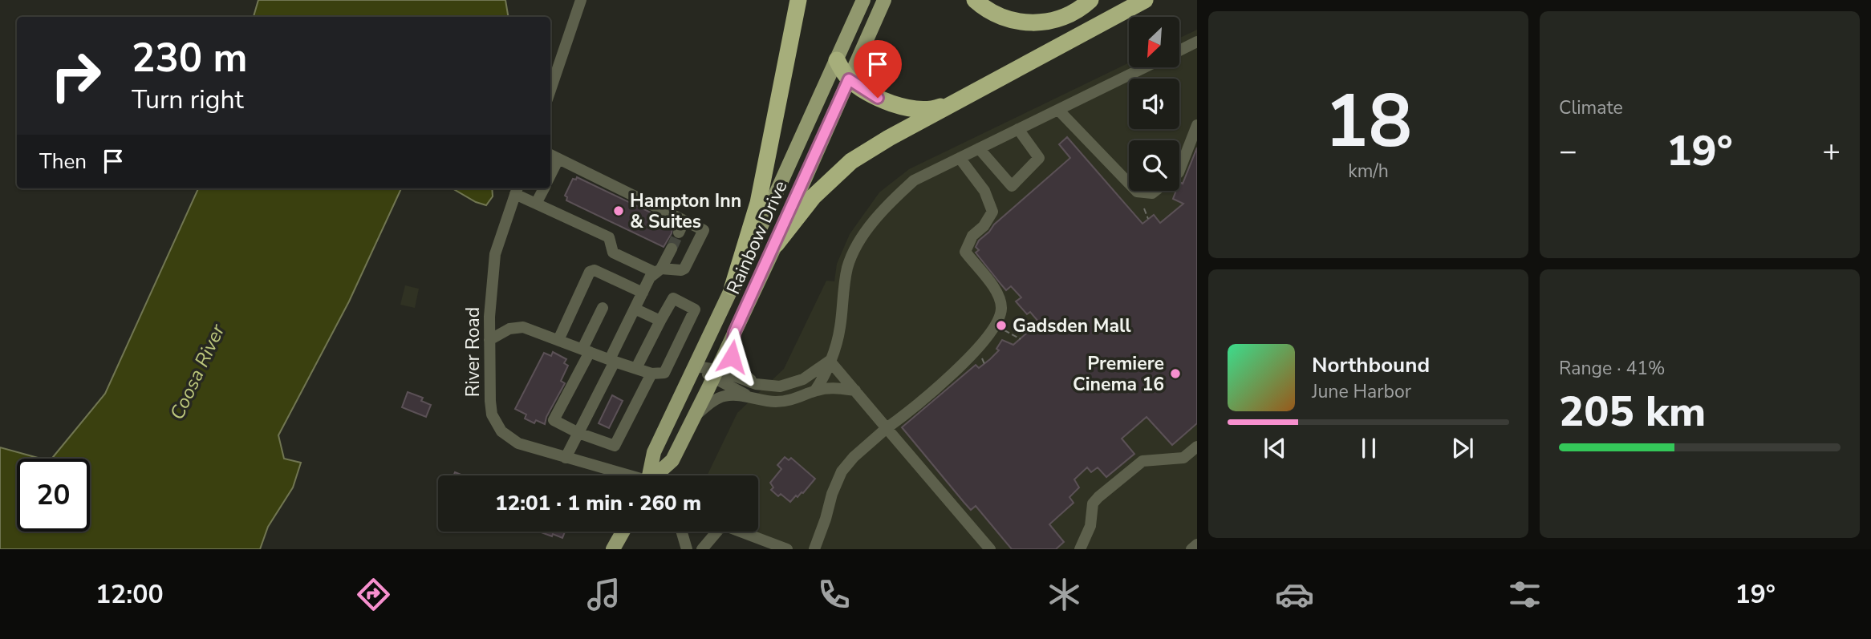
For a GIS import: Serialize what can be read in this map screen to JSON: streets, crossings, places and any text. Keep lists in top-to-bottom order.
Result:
{
  "streets": {
    "main road": ["Rainbow Drive"],
    "street": ["River Road"]
  },
  "water": ["Coosa River"],
  "places": ["Hampton Inn & Suites", "Gadsden Mall", "Premiere Cinema 16"],
  "north": "bottom left",
  "page": {
    "tile": [
      ["18", "km/h"],
      "Climate",
      ["Range · 41%", "205 km"]
    ],
    "turn": ["230 m", "Turn right"],
    "heat": ["−", "19°", "+"],
    "then": "Then",
    "song": ["Northbound", "June Harbor"],
    "limit": "20",
    "trip": "12:01 · 1 min · 260 m",
    "tabs": ["12:00", "19°"]
  }
}
